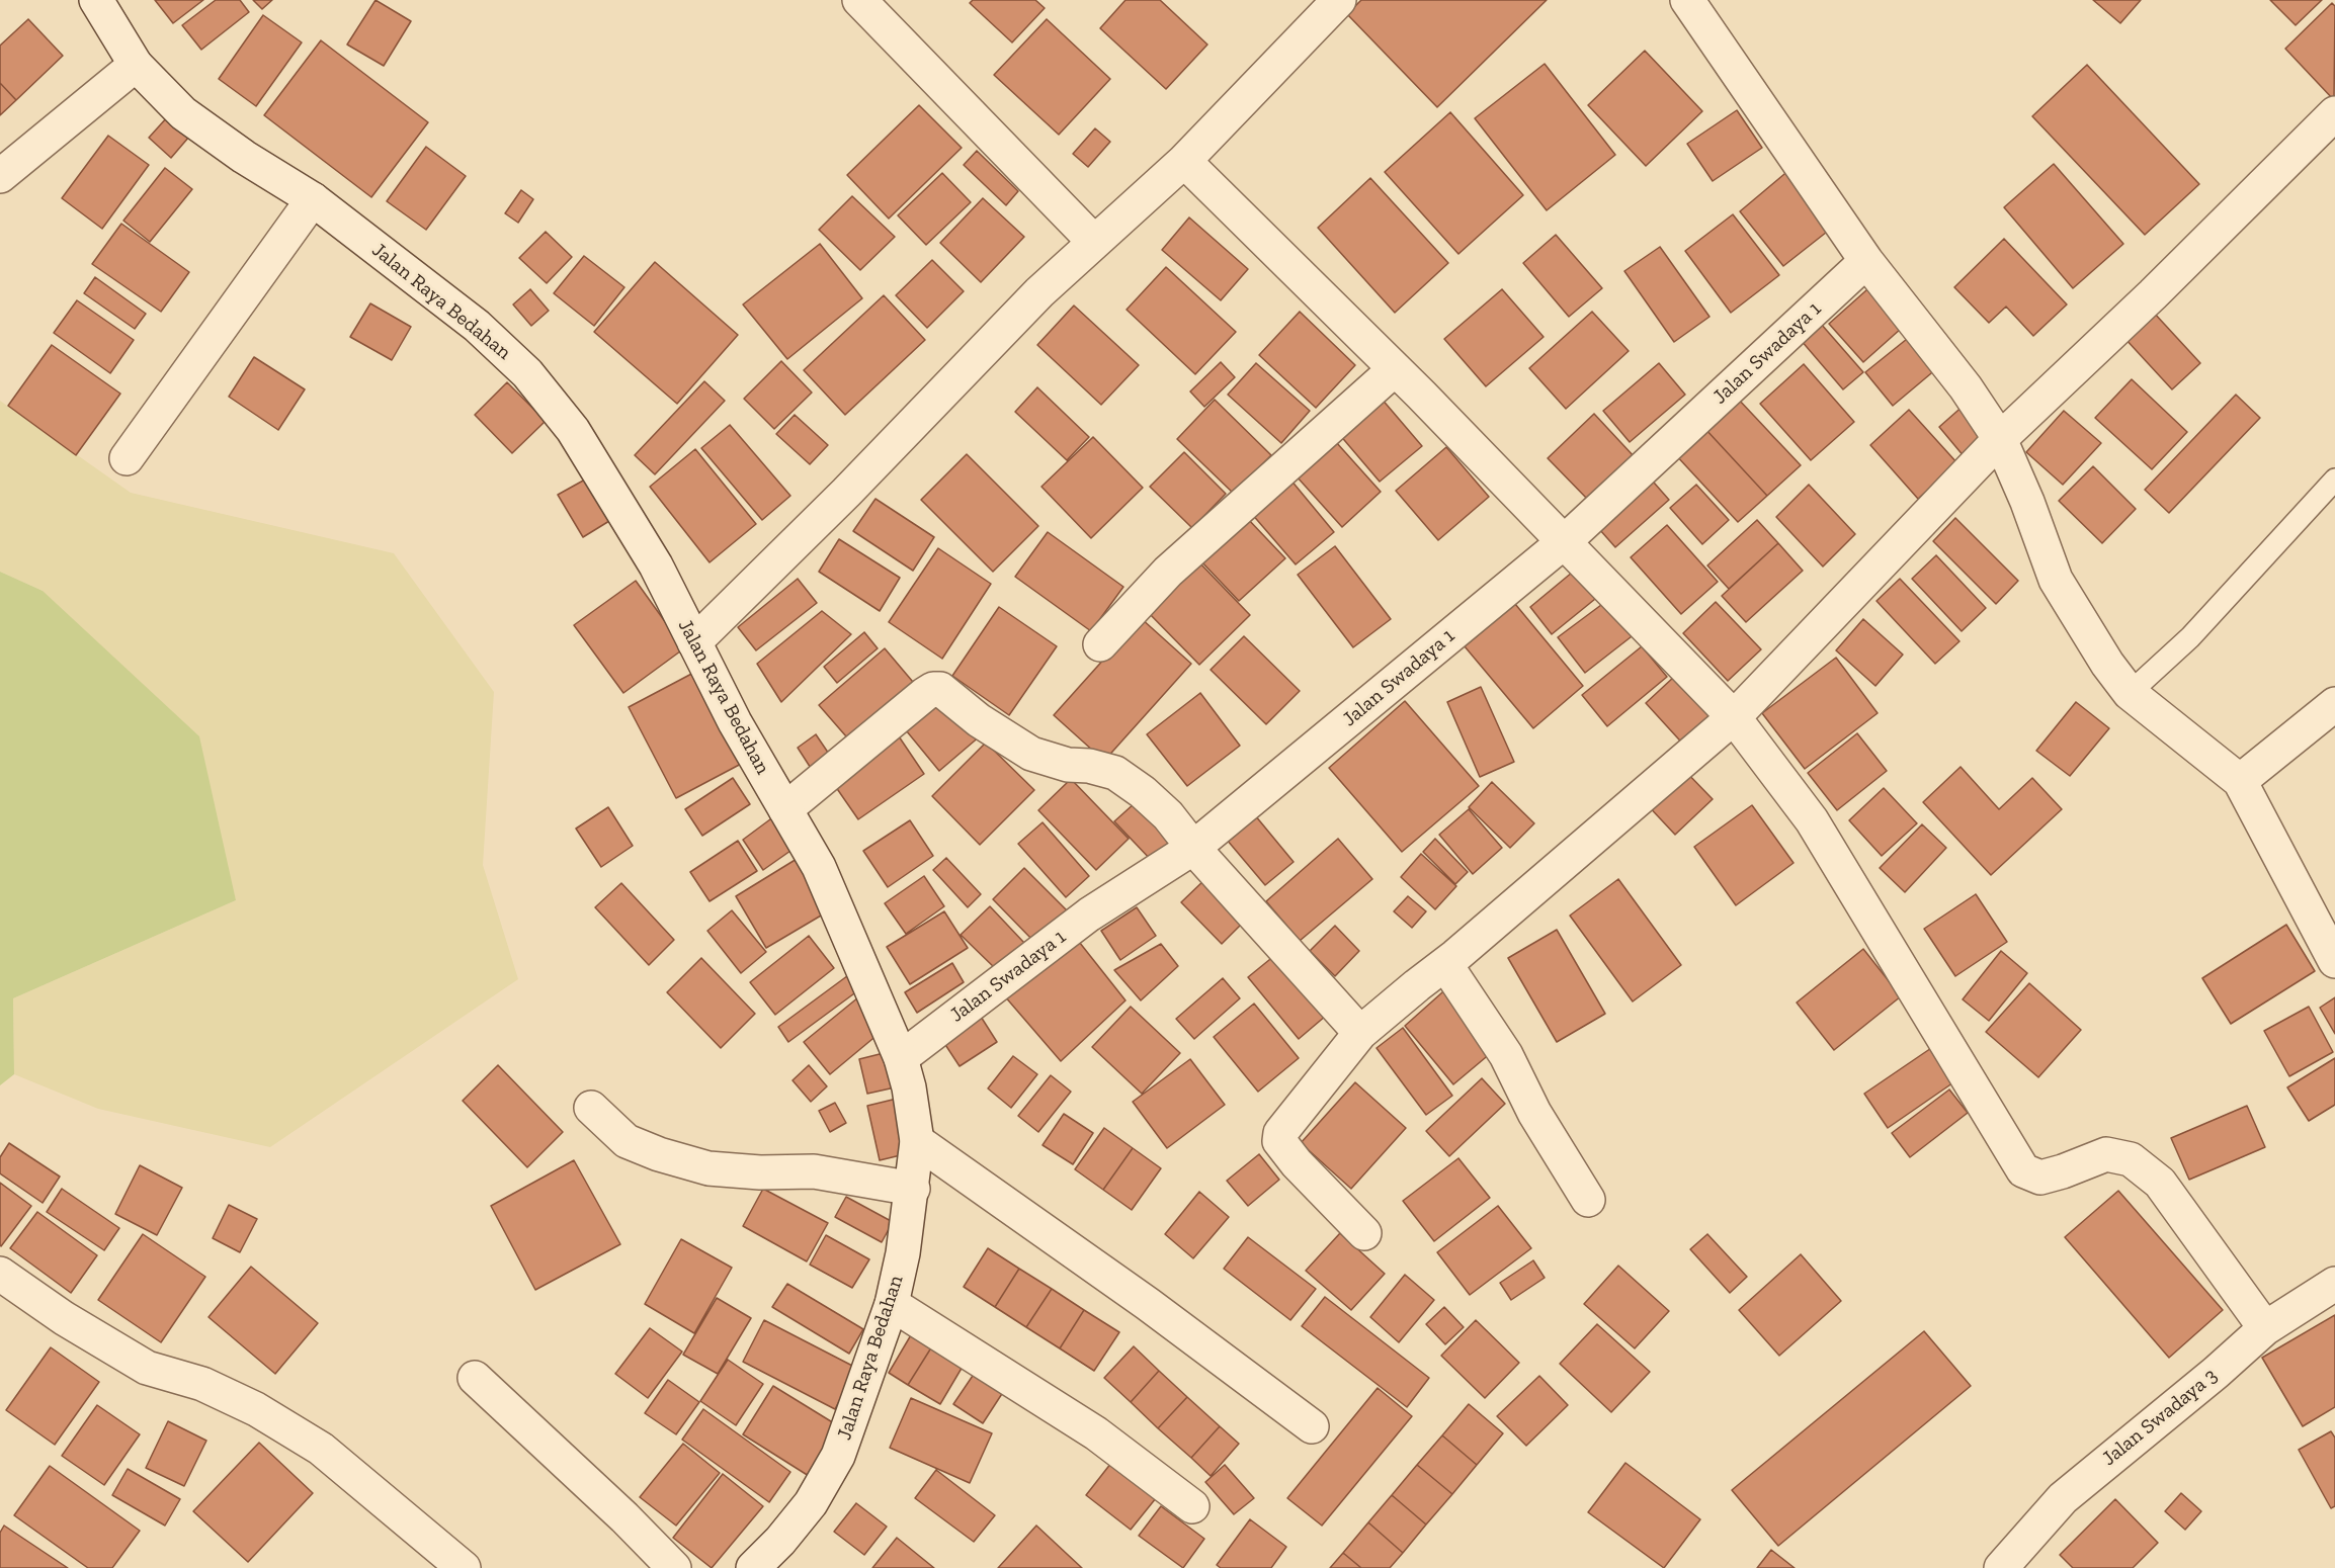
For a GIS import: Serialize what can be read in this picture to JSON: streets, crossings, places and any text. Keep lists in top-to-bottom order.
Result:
{
  "streets": {
    "street": ["Jalan Raya Bedahan", "Jalan Swadaya 1", "Jalan Swadaya 3"]
  },
  "crossings": [
    ["Jalan Raya Bedahan", "Jalan Swadaya 1"]
  ]
}
